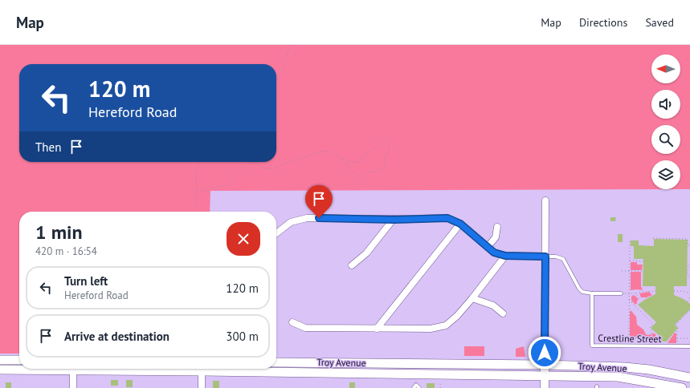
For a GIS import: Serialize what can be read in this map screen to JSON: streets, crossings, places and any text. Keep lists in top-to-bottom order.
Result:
{
  "streets": {
    "main road": ["Troy Avenue"],
    "lane": ["Crestline Street"]
  },
  "north": "left",
  "page": {
    "header": "Map",
    "nav": ["Map", "Directions", "Saved"],
    "turn": ["120 m", "Hereford Road"],
    "then": "Then",
    "heading": ["1 min", "420 m · 16:54"],
    "list": [
      {
        "name": "Turn left",
        "note": "Hereford Road",
        "value": "120 m"
      },
      {
        "name": "Arrive at destination",
        "value": "300 m"
      }
    ]
  }
}
